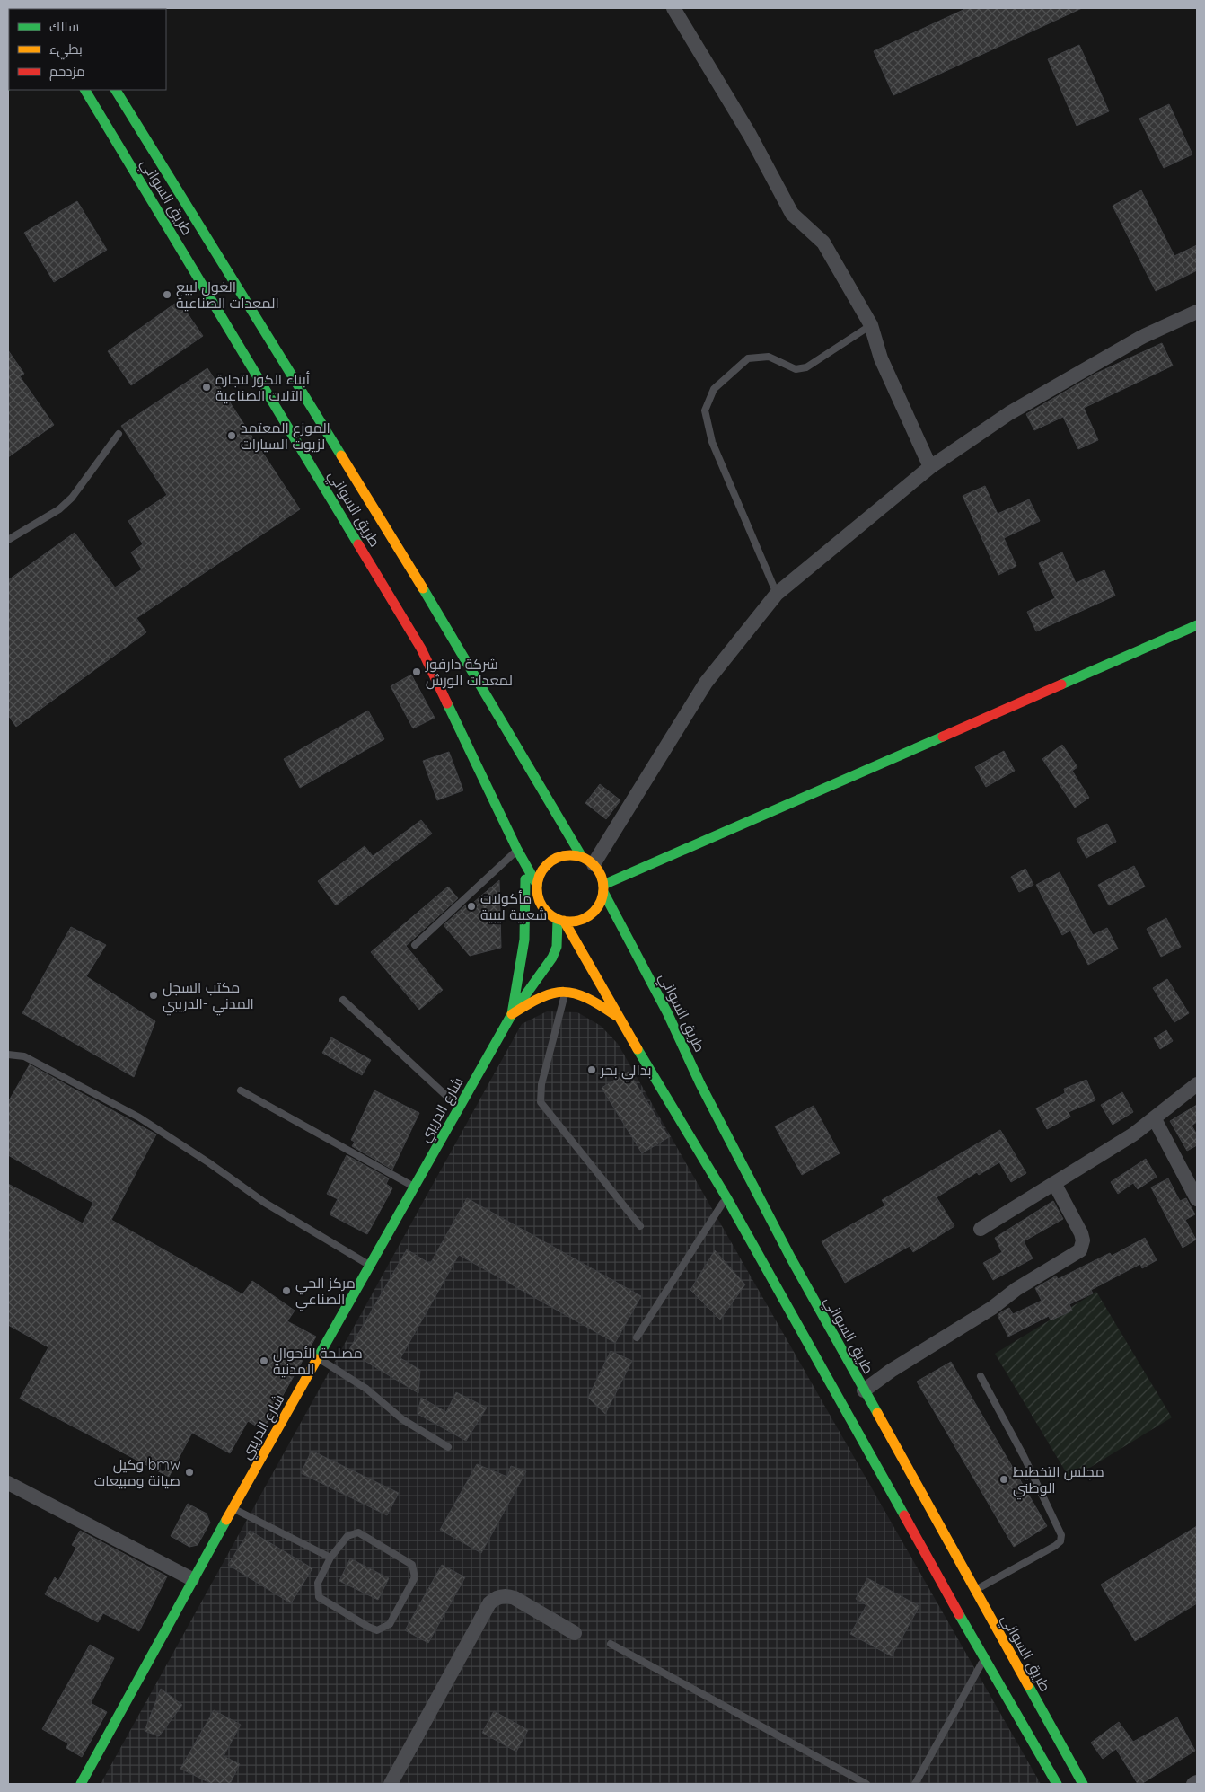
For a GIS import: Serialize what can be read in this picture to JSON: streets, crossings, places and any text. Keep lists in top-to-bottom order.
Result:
{
  "streets": {
    "main road": ["طريق السواني", "شارع الدريبي"]
  },
  "crossings": [
    ["طريق السواني", "شارع الدريبي"]
  ],
  "places": [
    "الغول لبيع المعدات الصناعية",
    "أبناء الكور لتجارة الاَلات الصناعية",
    "الموزع المعتمد لزيوت السيارات",
    "شركة دارفور لمعدات الورش",
    "مأكولات شعبية ليبية",
    "مكتب السجل المدني -الدريبي",
    "بدالي بحر",
    "مركز الحي الصناعي",
    "مصلحة الأحوال المدنية",
    "وكيل bmw صيانة ومبيعات",
    "مجلس التخطيط الوطني"
  ],
  "legend": ["سالك", "بطيء", "مزدحم"]
}
